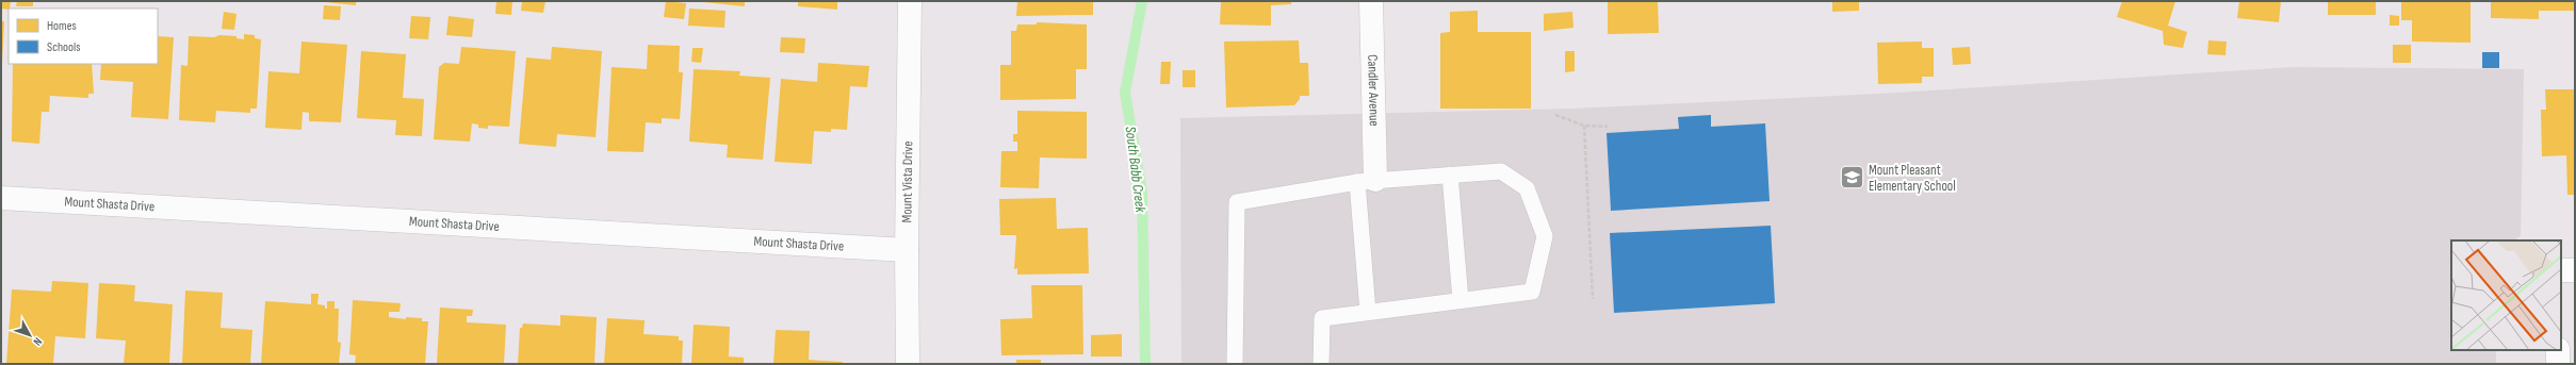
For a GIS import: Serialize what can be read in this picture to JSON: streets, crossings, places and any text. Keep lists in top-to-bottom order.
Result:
{
  "streets": {
    "street": ["Candler Avenue", "Mount Vista Drive", "Mount Shasta Drive"]
  },
  "crossings": [
    ["Mount Vista Drive", "Mount Shasta Drive"]
  ],
  "water": ["South Babb Creek"],
  "places": {
    "school or university": ["Mount Pleasant Elementary School"]
  },
  "legend": ["Homes", "Schools"],
  "north": "bottom right"
}
